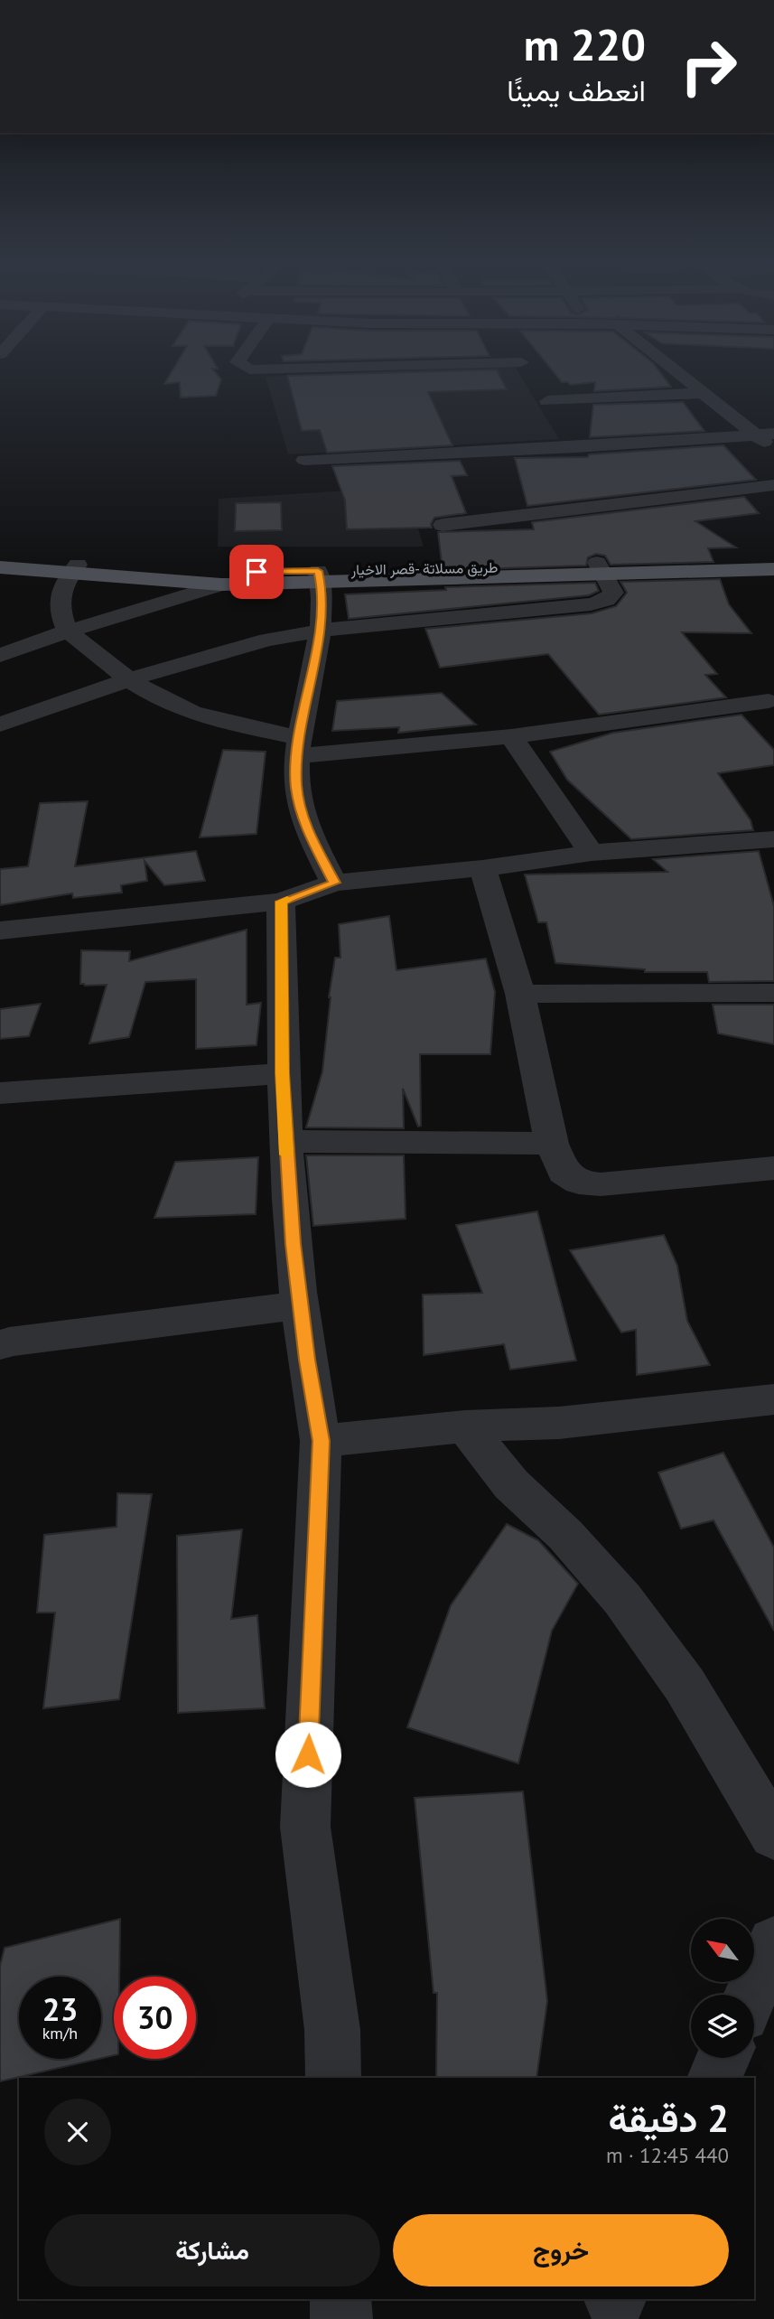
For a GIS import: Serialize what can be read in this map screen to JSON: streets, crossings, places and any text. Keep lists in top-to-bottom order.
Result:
{
  "north": "top left",
  "page": {
    "turn": ["220 m", "انعطف يمينًا"],
    "speed": "23 km/h",
    "limit": "30",
    "heading": ["2 دقيقة", "440 m · 12:45"],
    "buttons": ["خروج", "مشاركة"]
  }
}
